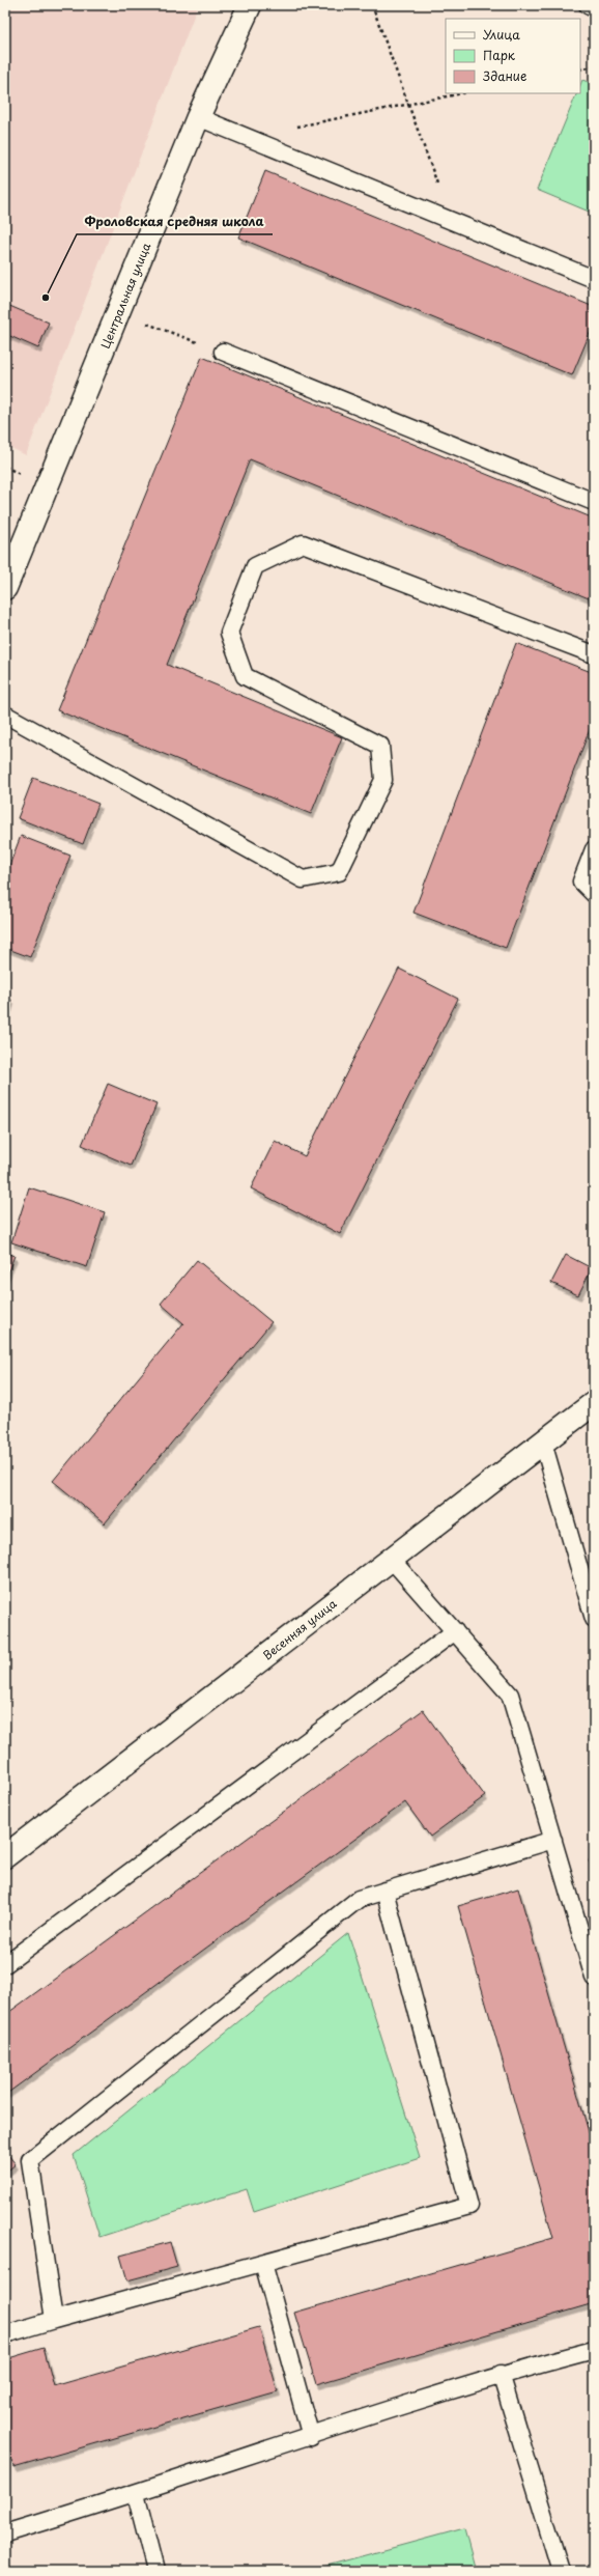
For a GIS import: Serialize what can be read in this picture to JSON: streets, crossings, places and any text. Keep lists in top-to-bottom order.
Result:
{
  "streets": {
    "street": ["Центральная улица", "Весенняя улица"]
  },
  "places": ["Фроловская средняя школа"],
  "legend": ["Улица", "Парк", "Здание"]
}
